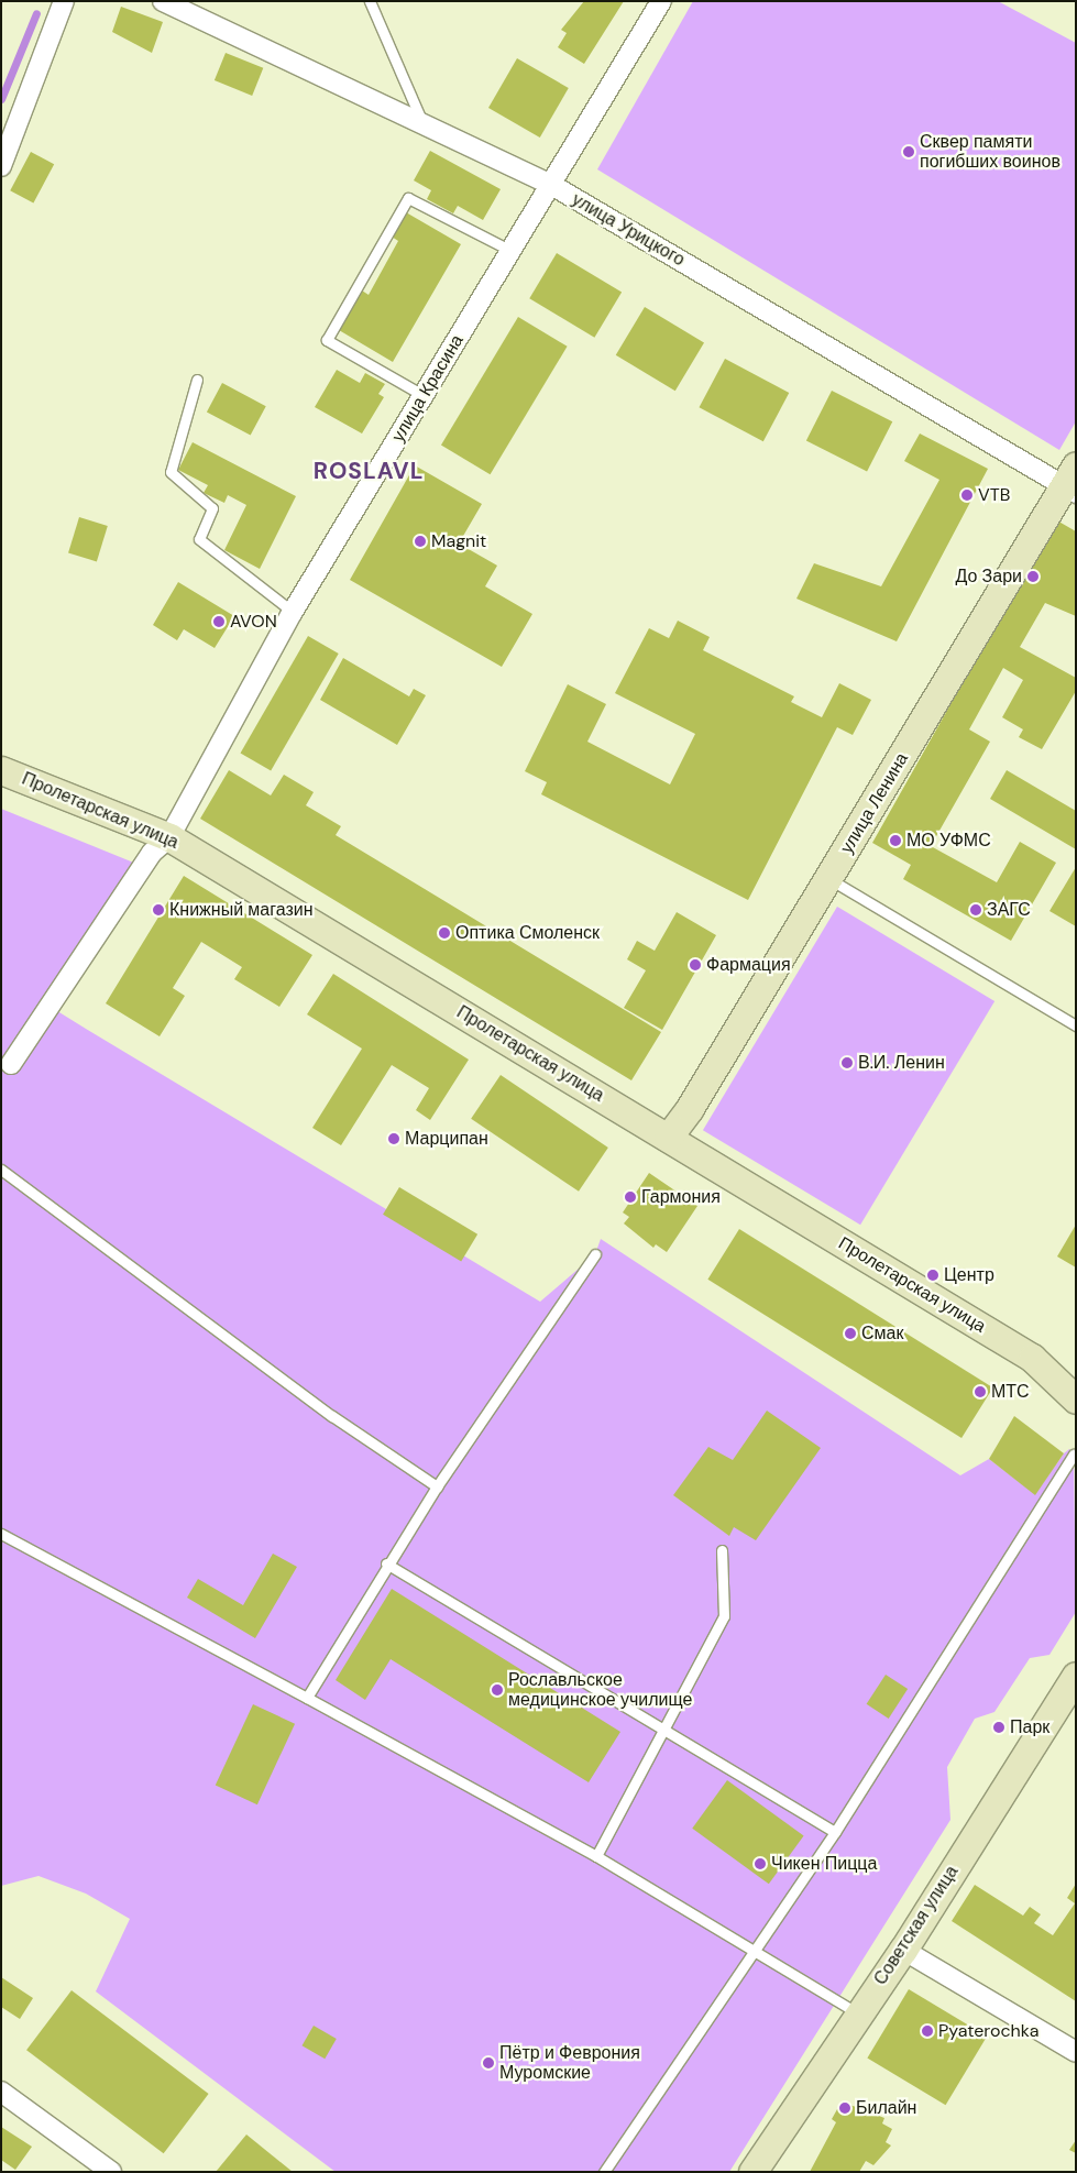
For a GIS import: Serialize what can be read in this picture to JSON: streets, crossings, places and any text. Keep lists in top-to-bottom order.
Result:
{
  "streets": {
    "main road": ["улица Ленина", "Пролетарская улица", "Советская улица"],
    "street": ["улица Урицкого", "улица Красина"]
  },
  "crossings": [
    ["улица Урицкого", "улица Красина"],
    ["улица Урицкого", "улица Ленина"],
    ["улица Красина", "Пролетарская улица"],
    ["улица Ленина", "Пролетарская улица"]
  ],
  "districts": ["ROSLAVL"],
  "places": [
    "Сквер памяти погибших воинов",
    "VTB",
    "Magnit",
    "До Зари",
    "AVON",
    "МО УФМС",
    "Книжный магазин",
    "ЗАГС",
    "Оптика Смоленск",
    "Фармация",
    "В.И. Ленин",
    "Марципан",
    "Гармония",
    "Центр",
    "Смак",
    "МТС",
    "Рославльское медицинское училище",
    "Парк",
    "Чикен Пицца",
    "Pyaterochka",
    "Пётр и Феврония Муромские",
    "Билайн"
  ]
}
